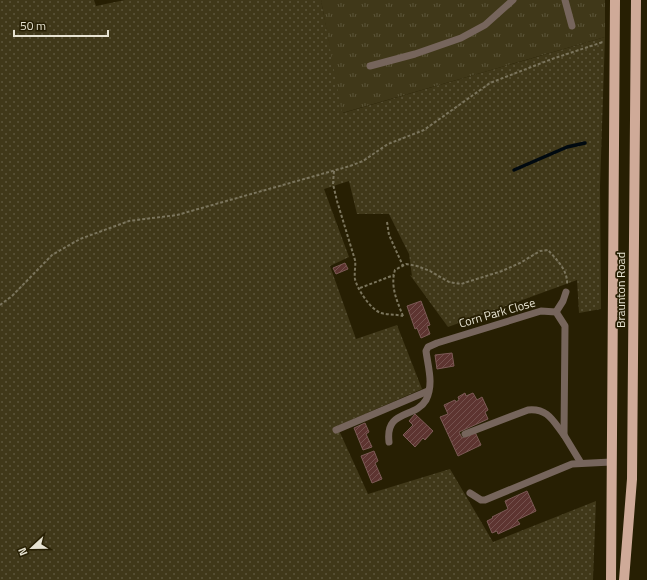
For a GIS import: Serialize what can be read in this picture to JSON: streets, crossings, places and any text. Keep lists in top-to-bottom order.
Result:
{
  "streets": {
    "main road": ["Braunton Road"],
    "lane": ["Corn Park Close"]
  },
  "scale_bar": "50 m",
  "north": "left"
}
